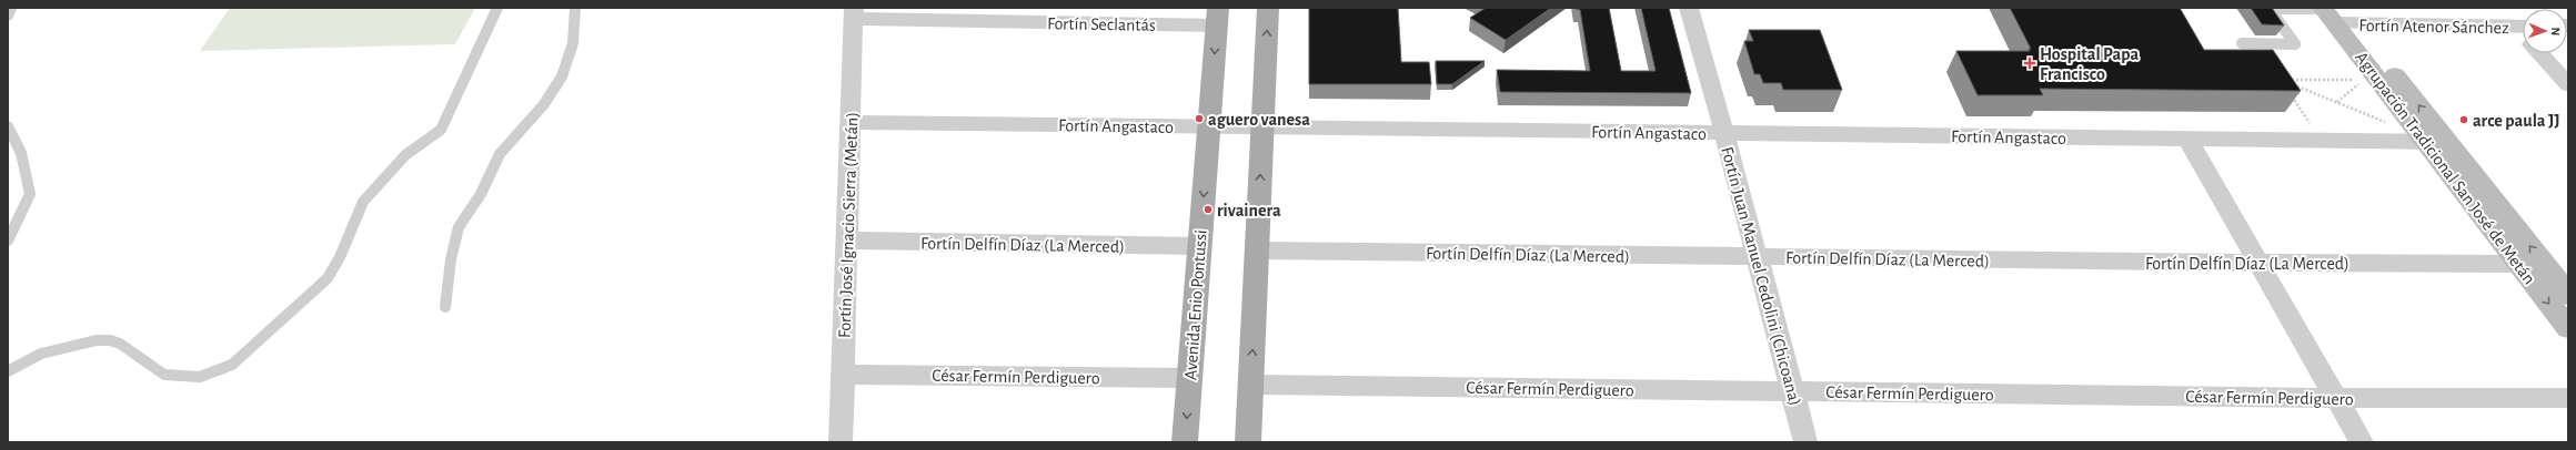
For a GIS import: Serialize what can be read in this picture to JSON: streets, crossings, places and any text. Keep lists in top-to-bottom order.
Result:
{
  "streets": {
    "main road": ["Avenida Enio Pontussi"],
    "street": [
      "Fortín Seclantás",
      "Fortín Atenor Sánchez",
      "Fortín Angastaco",
      "Agrupación Tradicional San José de Metán",
      "Fortín José Ignacio Sierra (Metán)",
      "Fortín Delfín Díaz (La Merced)",
      "Fortín Juan Manuel Cedolini (Chicoana)",
      "César Fermín Perdiguero"
    ]
  },
  "crossings": [
    ["Fortín Seclantás", "Fortín José Ignacio Sierra (Metán)"],
    ["Fortín Seclantás", "Avenida Enio Pontussi"],
    ["Fortín Atenor Sánchez", "Agrupación Tradicional San José de Metán"],
    ["Fortín Angastaco", "Agrupación Tradicional San José de Metán"],
    ["Fortín Angastaco", "Fortín José Ignacio Sierra (Metán)"],
    ["Fortín Angastaco", "Fortín Juan Manuel Cedolini (Chicoana)"],
    ["Fortín Angastaco", "Avenida Enio Pontussi"],
    ["Agrupación Tradicional San José de Metán", "Fortín Delfín Díaz (La Merced)"],
    ["Fortín José Ignacio Sierra (Metán)", "Fortín Delfín Díaz (La Merced)"],
    ["Fortín José Ignacio Sierra (Metán)", "César Fermín Perdiguero"],
    ["Fortín Delfín Díaz (La Merced)", "Fortín Juan Manuel Cedolini (Chicoana)"],
    ["Fortín Delfín Díaz (La Merced)", "Avenida Enio Pontussi"],
    ["Fortín Juan Manuel Cedolini (Chicoana)", "César Fermín Perdiguero"],
    ["Avenida Enio Pontussi", "César Fermín Perdiguero"]
  ],
  "places": {
    "health": ["Hospital Papa Francisco"],
    "other": ["aguero vanesa", "arce paula JJ", "rivainera"]
  },
  "north": "right"
}
